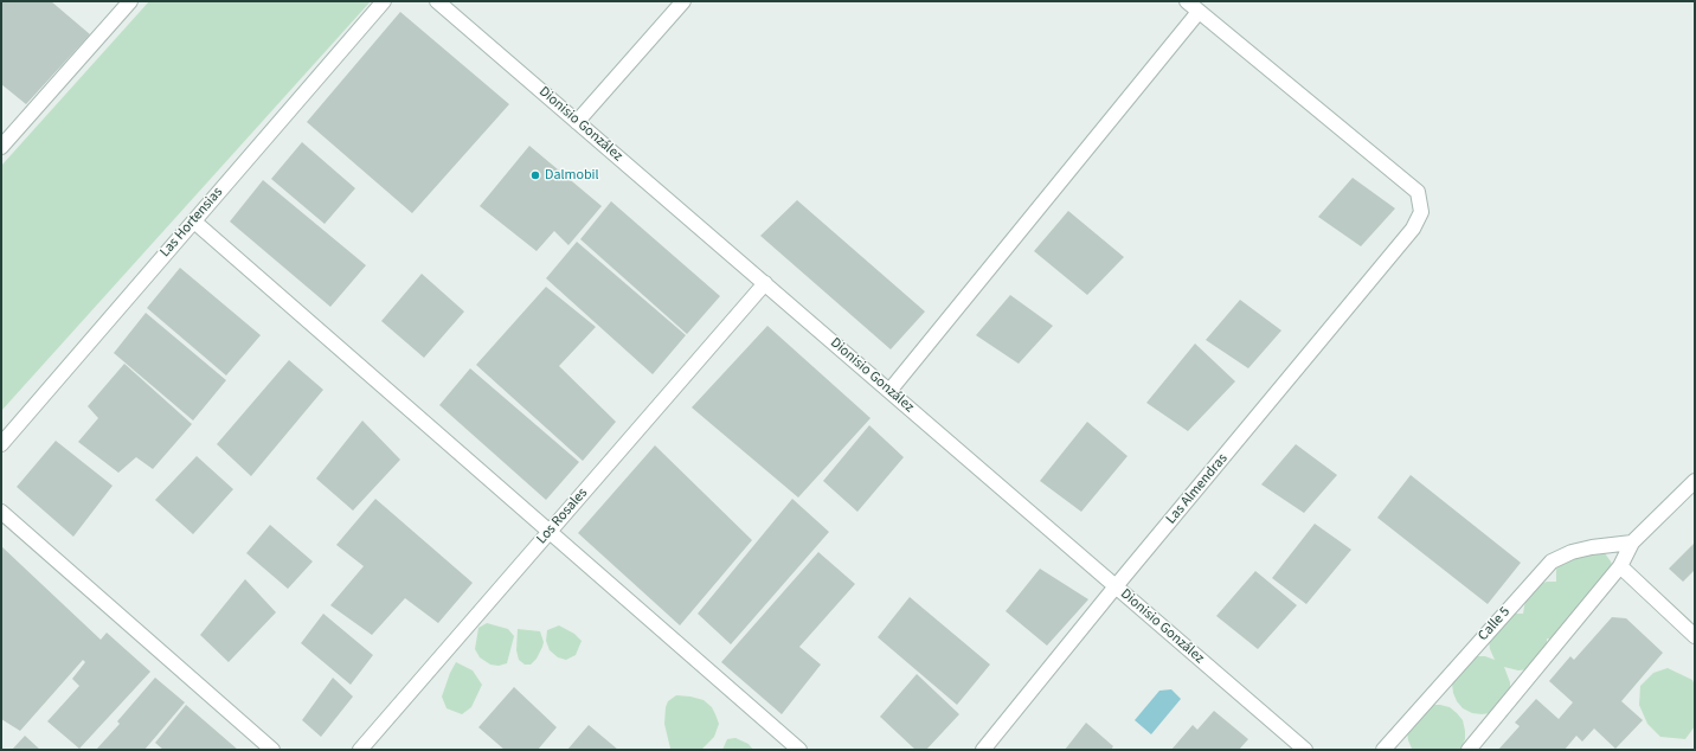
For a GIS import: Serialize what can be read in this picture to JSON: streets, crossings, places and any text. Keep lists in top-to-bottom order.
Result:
{
  "streets": {
    "street": [
      "Dionisio González",
      "Las Hortensias",
      "Las Almendras",
      "Los Rosales",
      "Calle 5"
    ]
  },
  "crossings": [
    ["Dionisio González", "Las Almendras"],
    ["Dionisio González", "Los Rosales"]
  ],
  "places": ["Dalmobil"]
}
